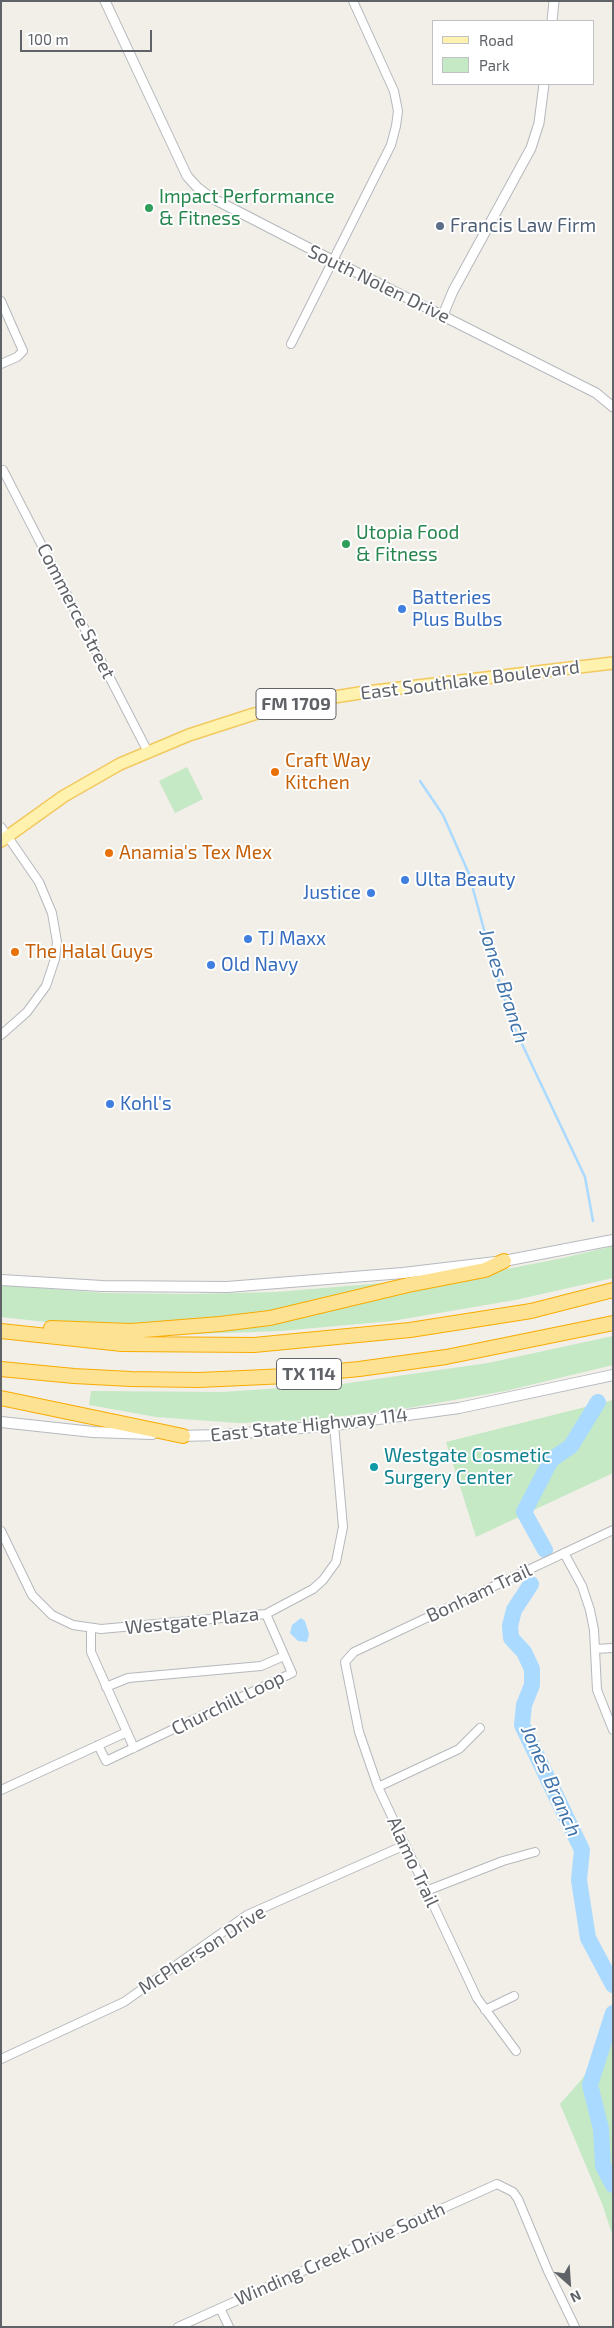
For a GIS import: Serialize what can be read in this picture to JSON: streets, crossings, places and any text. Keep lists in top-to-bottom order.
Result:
{
  "streets": {
    "highway": ["TX 114"],
    "main road": ["East Southlake Boulevard", "FM 1709", "East State Highway 114"],
    "street": [
      "South Nolen Drive",
      "Commerce Street",
      "Bonham Trail",
      "Westgate Plaza",
      "Churchill Loop",
      "Alamo Trail",
      "McPherson Drive",
      "Winding Creek Drive South"
    ]
  },
  "crossings": [
    ["Commerce Street", "East Southlake Boulevard"],
    ["East State Highway 114", "Westgate Plaza"],
    ["Bonham Trail", "Alamo Trail"],
    ["Westgate Plaza", "Churchill Loop"],
    ["Alamo Trail", "McPherson Drive"]
  ],
  "water": ["Jones Branch"],
  "places": [
    "Impact Performance & Fitness",
    "Francis Law Firm",
    "Utopia Food & Fitness",
    "Batteries Plus Bulbs",
    "Craft Way Kitchen",
    "Anamia's Tex Mex",
    "Ulta Beauty",
    "Justice",
    "TJ Maxx",
    "The Halal Guys",
    "Old Navy",
    "Kohl's",
    "Westgate Cosmetic Surgery Center"
  ],
  "legend": ["Road", "Park"],
  "scale_bar": "100 m",
  "north": "bottom right"
}
